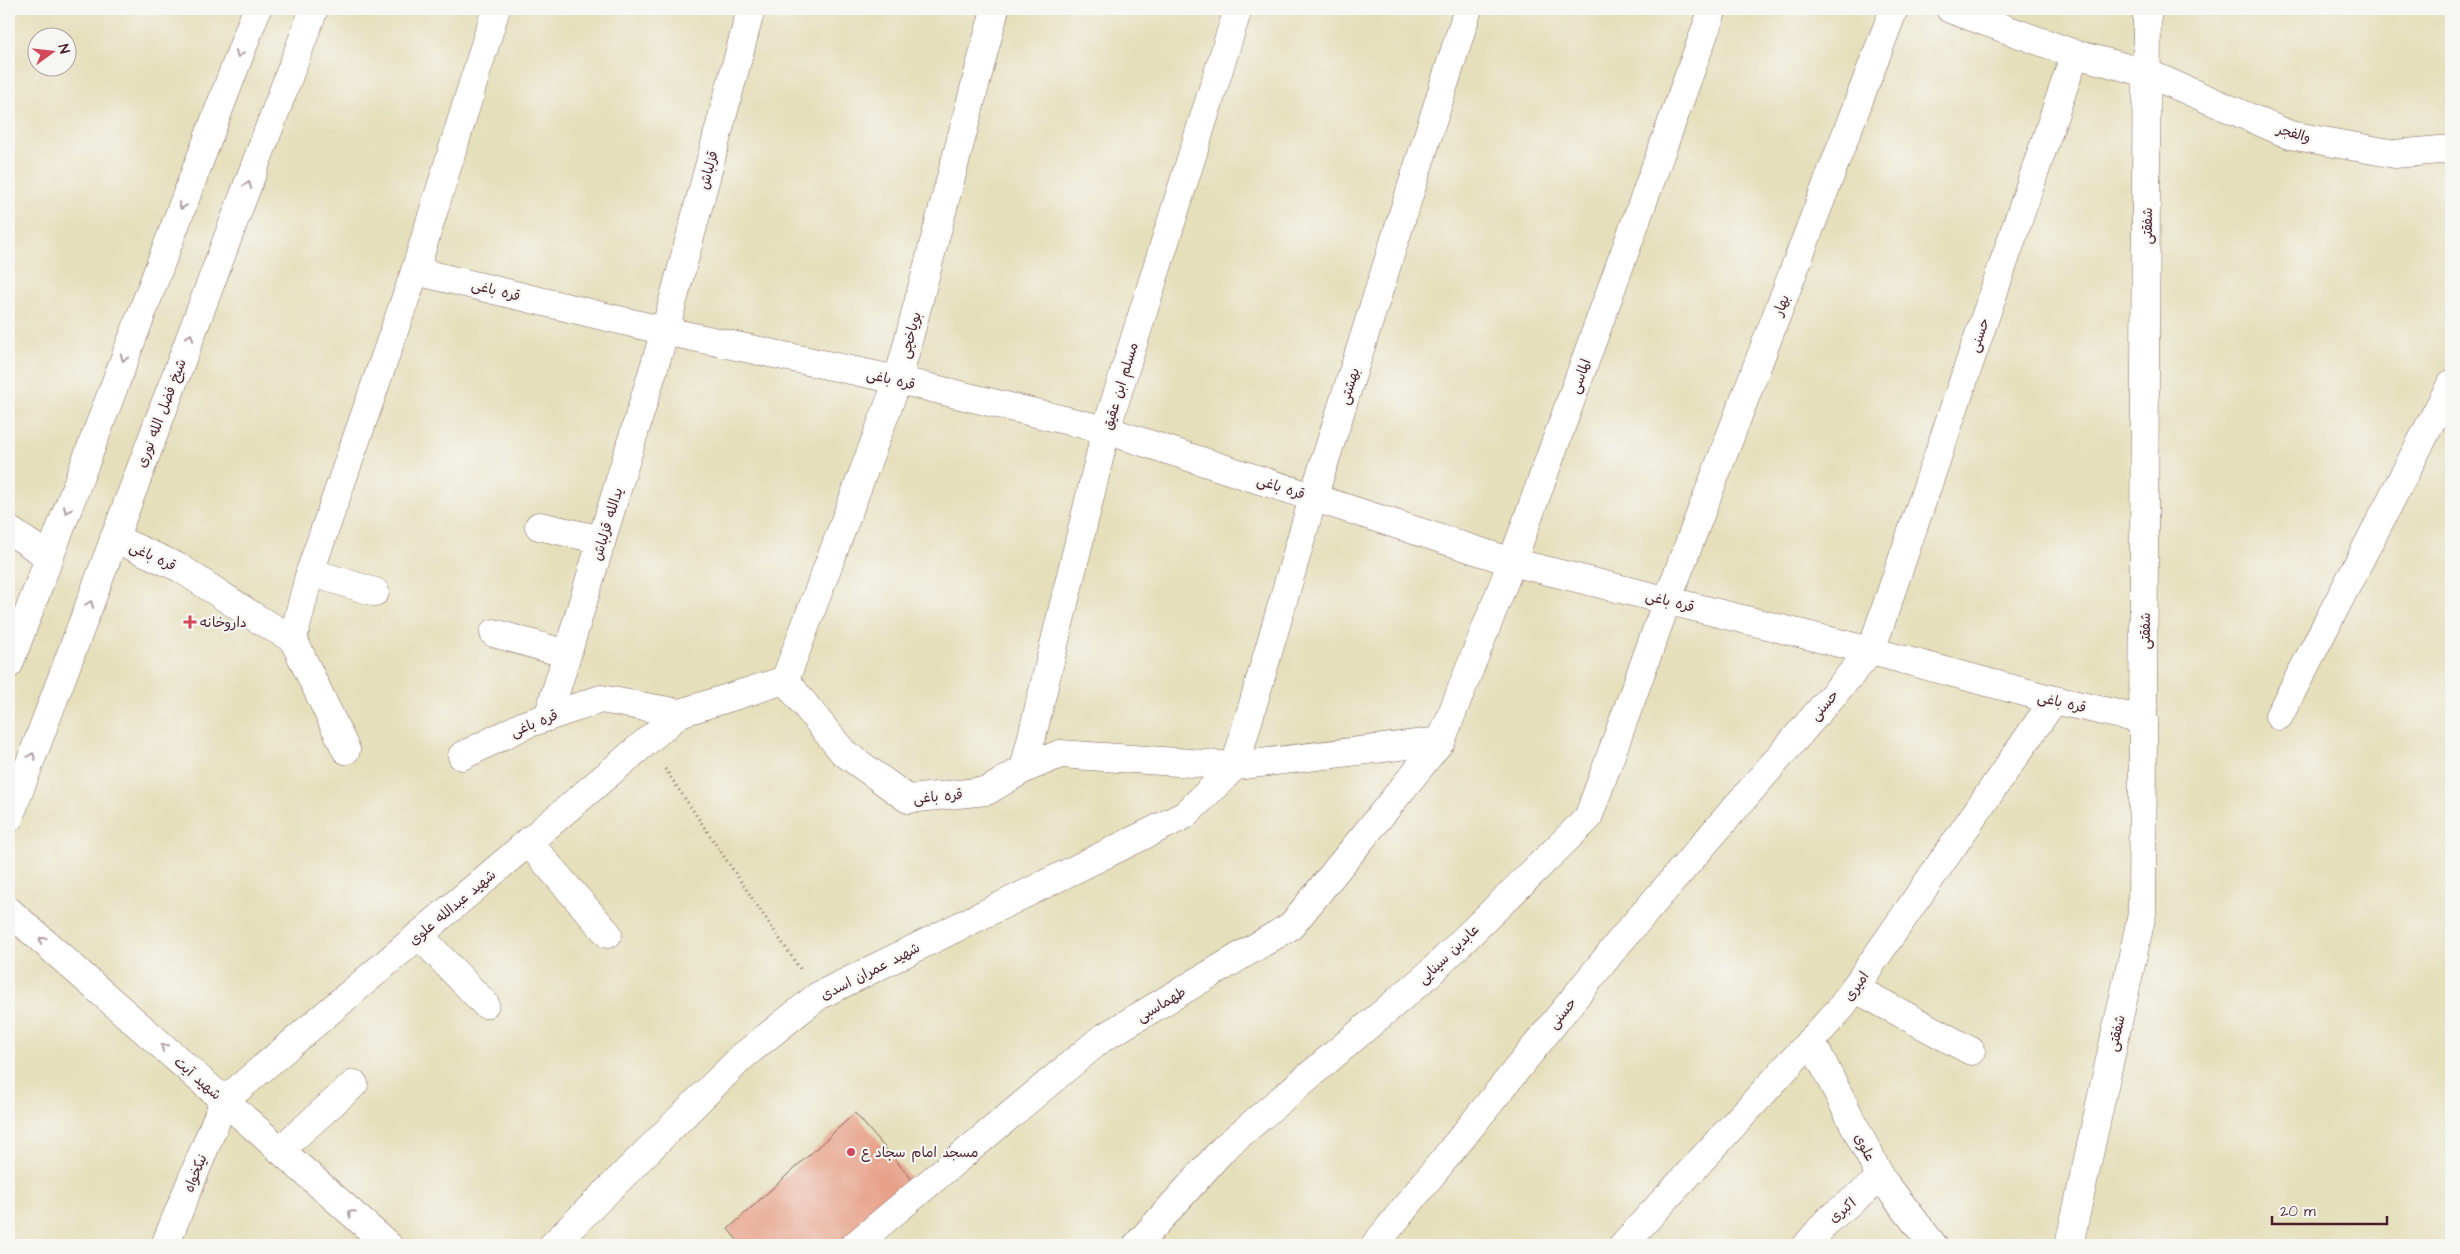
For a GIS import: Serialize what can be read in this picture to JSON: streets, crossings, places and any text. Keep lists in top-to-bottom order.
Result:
{
  "streets": {
    "street": [
      "والفجر",
      "قزلباش",
      "شفقتی",
      "قره باغی",
      "بهار",
      "بویاخچی",
      "حسنی",
      "الماسی",
      "مسلم ابن عقیق",
      "بهشتی",
      "شیخ فضل الله نوری",
      "یدالله قزلباش",
      "شهید عبدالله علوی",
      "عابدین سینایی",
      "شهید عمران اسدی",
      "امیری",
      "طهماسبی",
      "شهید آیت",
      "علوی",
      "نیکخواه",
      "اکبری"
    ]
  },
  "crossings": [
    ["والفجر", "شفقتی"],
    ["والفجر", "حسنی"],
    ["قزلباش", "قره باغی"],
    ["قزلباش", "یدالله قزلباش"],
    ["شفقتی", "قره باغی"],
    ["قره باغی", "بهار"],
    ["قره باغی", "بویاخچی"],
    ["قره باغی", "حسنی"],
    ["قره باغی", "الماسی"],
    ["قره باغی", "مسلم ابن عقیق"],
    ["قره باغی", "بهشتی"],
    ["قره باغی", "شیخ فضل الله نوری"],
    ["قره باغی", "یدالله قزلباش"],
    ["قره باغی", "شهید عبدالله علوی"],
    ["قره باغی", "عابدین سینایی"],
    ["قره باغی", "شهید عمران اسدی"],
    ["قره باغی", "امیری"],
    ["قره باغی", "طهماسبی"],
    ["بهار", "عابدین سینایی"],
    ["الماسی", "طهماسبی"],
    ["بهشتی", "شهید عمران اسدی"],
    ["شهید عبدالله علوی", "شهید آیت"],
    ["شهید عبدالله علوی", "نیکخواه"],
    ["امیری", "علوی"],
    ["شهید آیت", "نیکخواه"],
    ["علوی", "اکبری"]
  ],
  "one_way": ["شهید آیت"],
  "places": {
    "health": ["داروخانه"],
    "other": ["مسجد امام سجاد ع"]
  },
  "scale_bar": "20 m",
  "north": "right"
}
